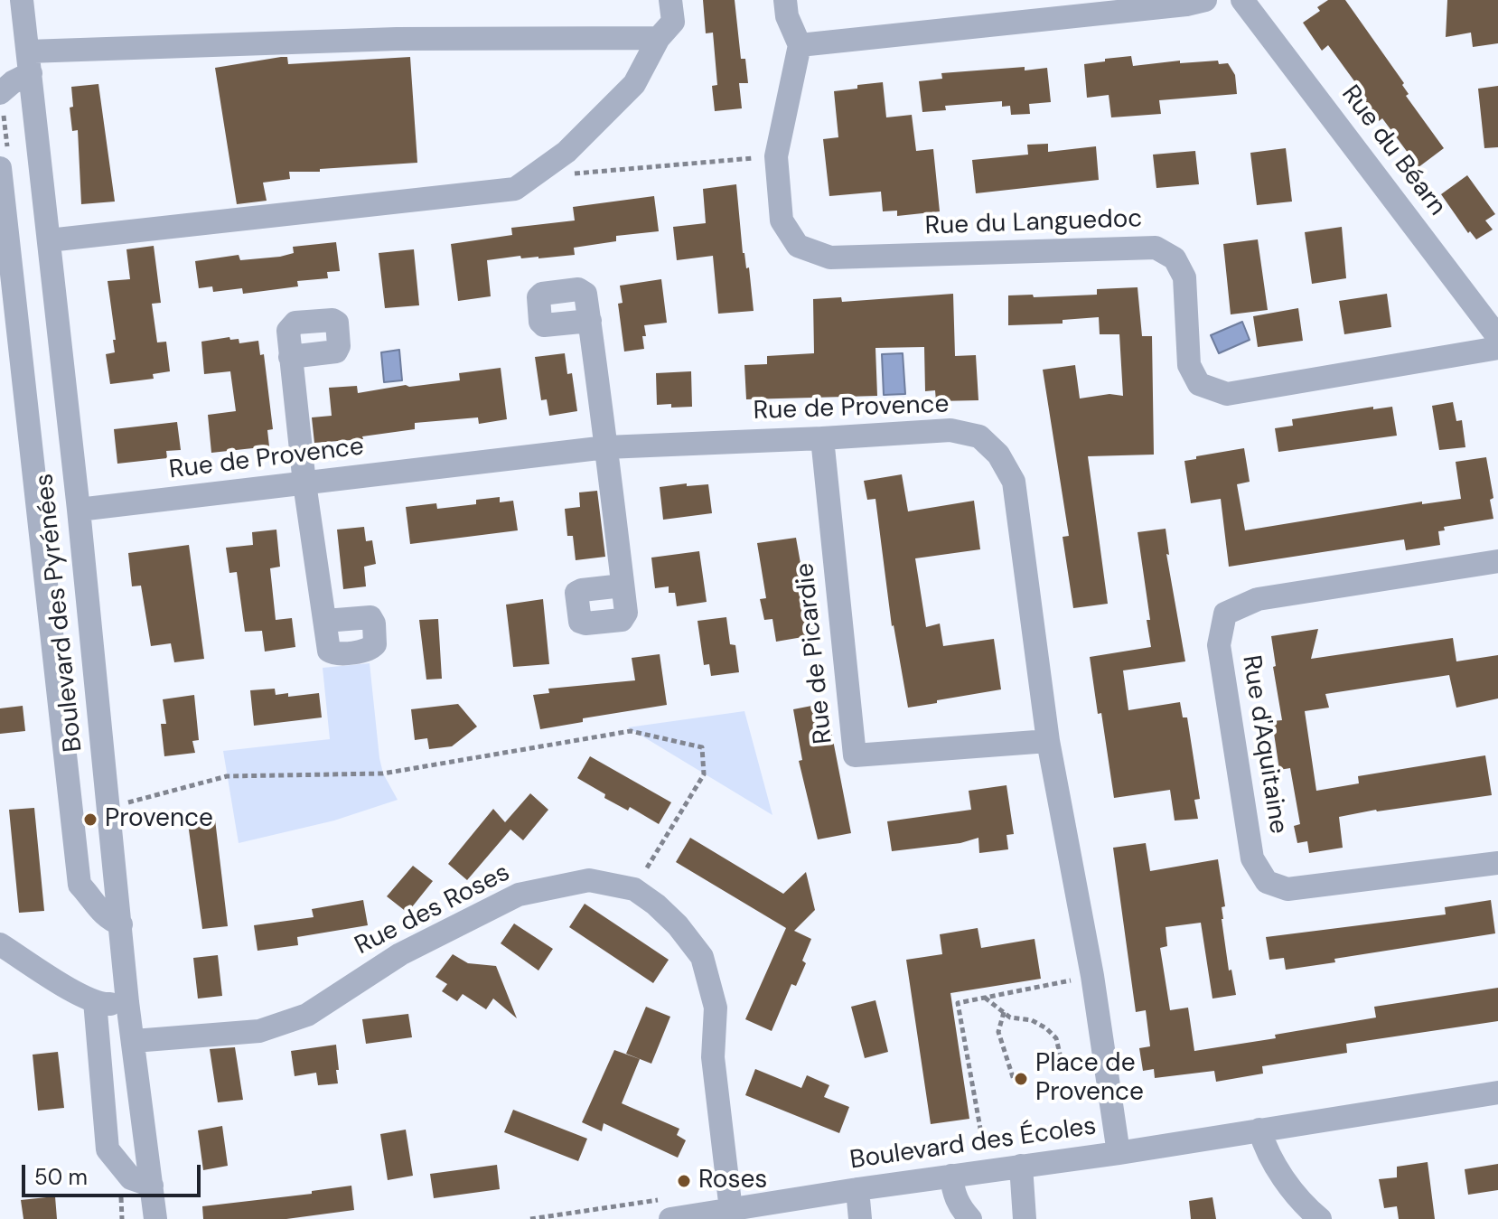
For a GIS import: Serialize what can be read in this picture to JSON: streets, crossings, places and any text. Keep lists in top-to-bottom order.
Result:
{
  "streets": {
    "street": [
      "Rue du Béarn",
      "Rue du Languedoc",
      "Rue de Provence",
      "Boulevard des Pyrénées",
      "Rue de Picardie",
      "Rue d'Aquitaine",
      "Rue des Roses",
      "Boulevard des Écoles"
    ]
  },
  "crossings": [
    ["Rue de Provence", "Boulevard des Pyrénées"],
    ["Rue de Provence", "Rue de Picardie"],
    ["Rue de Provence", "Boulevard des Écoles"],
    ["Boulevard des Pyrénées", "Rue des Roses"],
    ["Rue des Roses", "Boulevard des Écoles"]
  ],
  "places": ["Provence", "Place de Provence", "Roses"],
  "scale_bar": "50 m"
}
